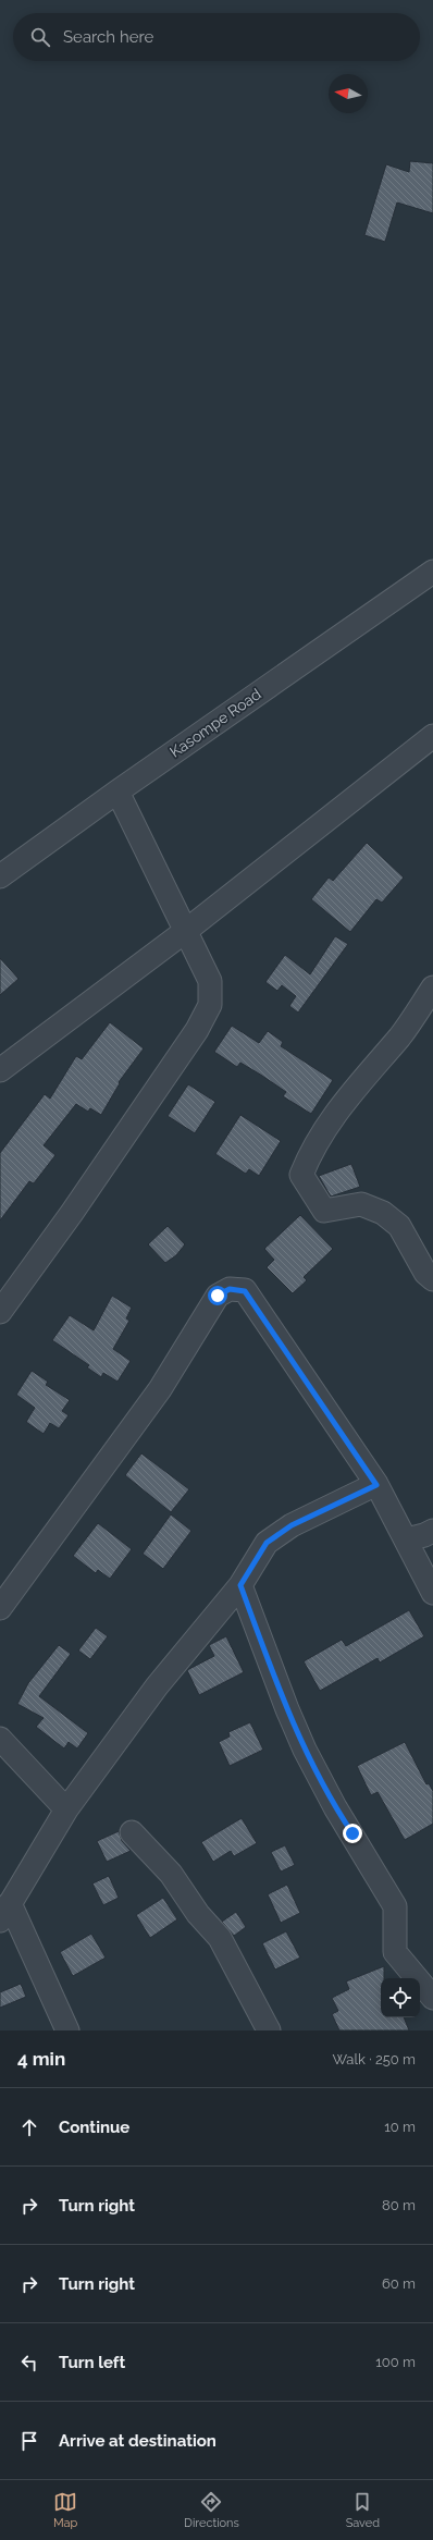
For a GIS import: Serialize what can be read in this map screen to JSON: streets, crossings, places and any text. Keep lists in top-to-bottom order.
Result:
{
  "streets": {
    "street": ["Kasompe Road"]
  },
  "north": "left",
  "page": {
    "search": "Search here",
    "heading": ["4 min", "Walk · 250 m"],
    "list": [
      ["Continue", "10 m"],
      ["Turn right", "80 m"],
      ["Turn right", "60 m"],
      ["Turn left", "100 m"],
      "Arrive at destination"
    ],
    "nav": ["Map", "Directions", "Saved"]
  }
}
